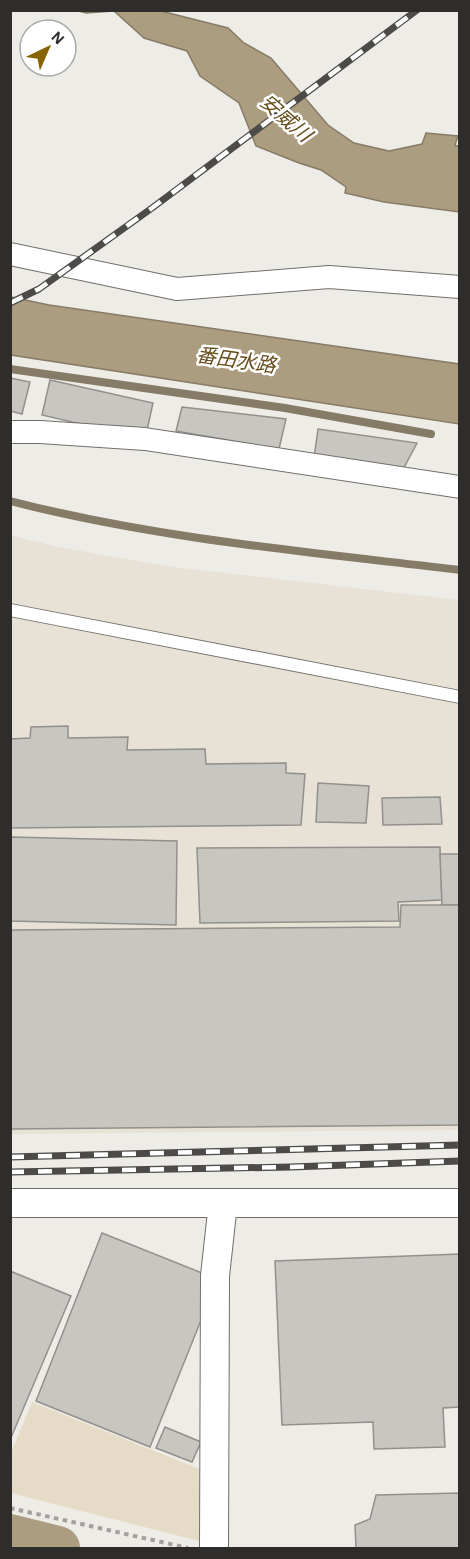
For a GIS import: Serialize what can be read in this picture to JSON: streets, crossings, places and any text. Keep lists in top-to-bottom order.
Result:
{
  "water": ["安威川", "番田水路"],
  "north": "top right"
}
